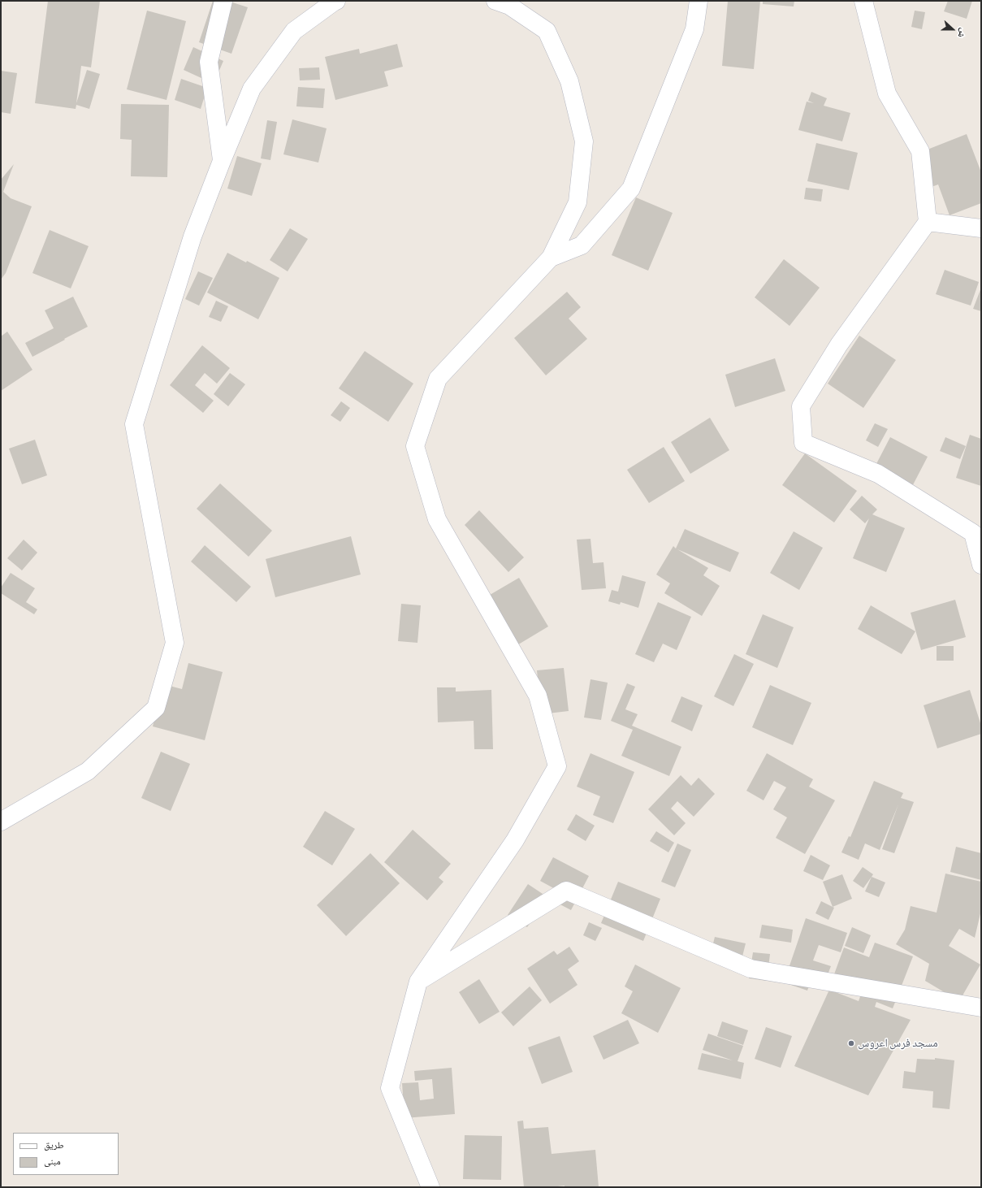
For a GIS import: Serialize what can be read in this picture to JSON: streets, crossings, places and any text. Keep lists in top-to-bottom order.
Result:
{
  "places": ["مسجد فرس اعروس"],
  "legend": ["طريق", "مبنى"],
  "north": "right"
}
